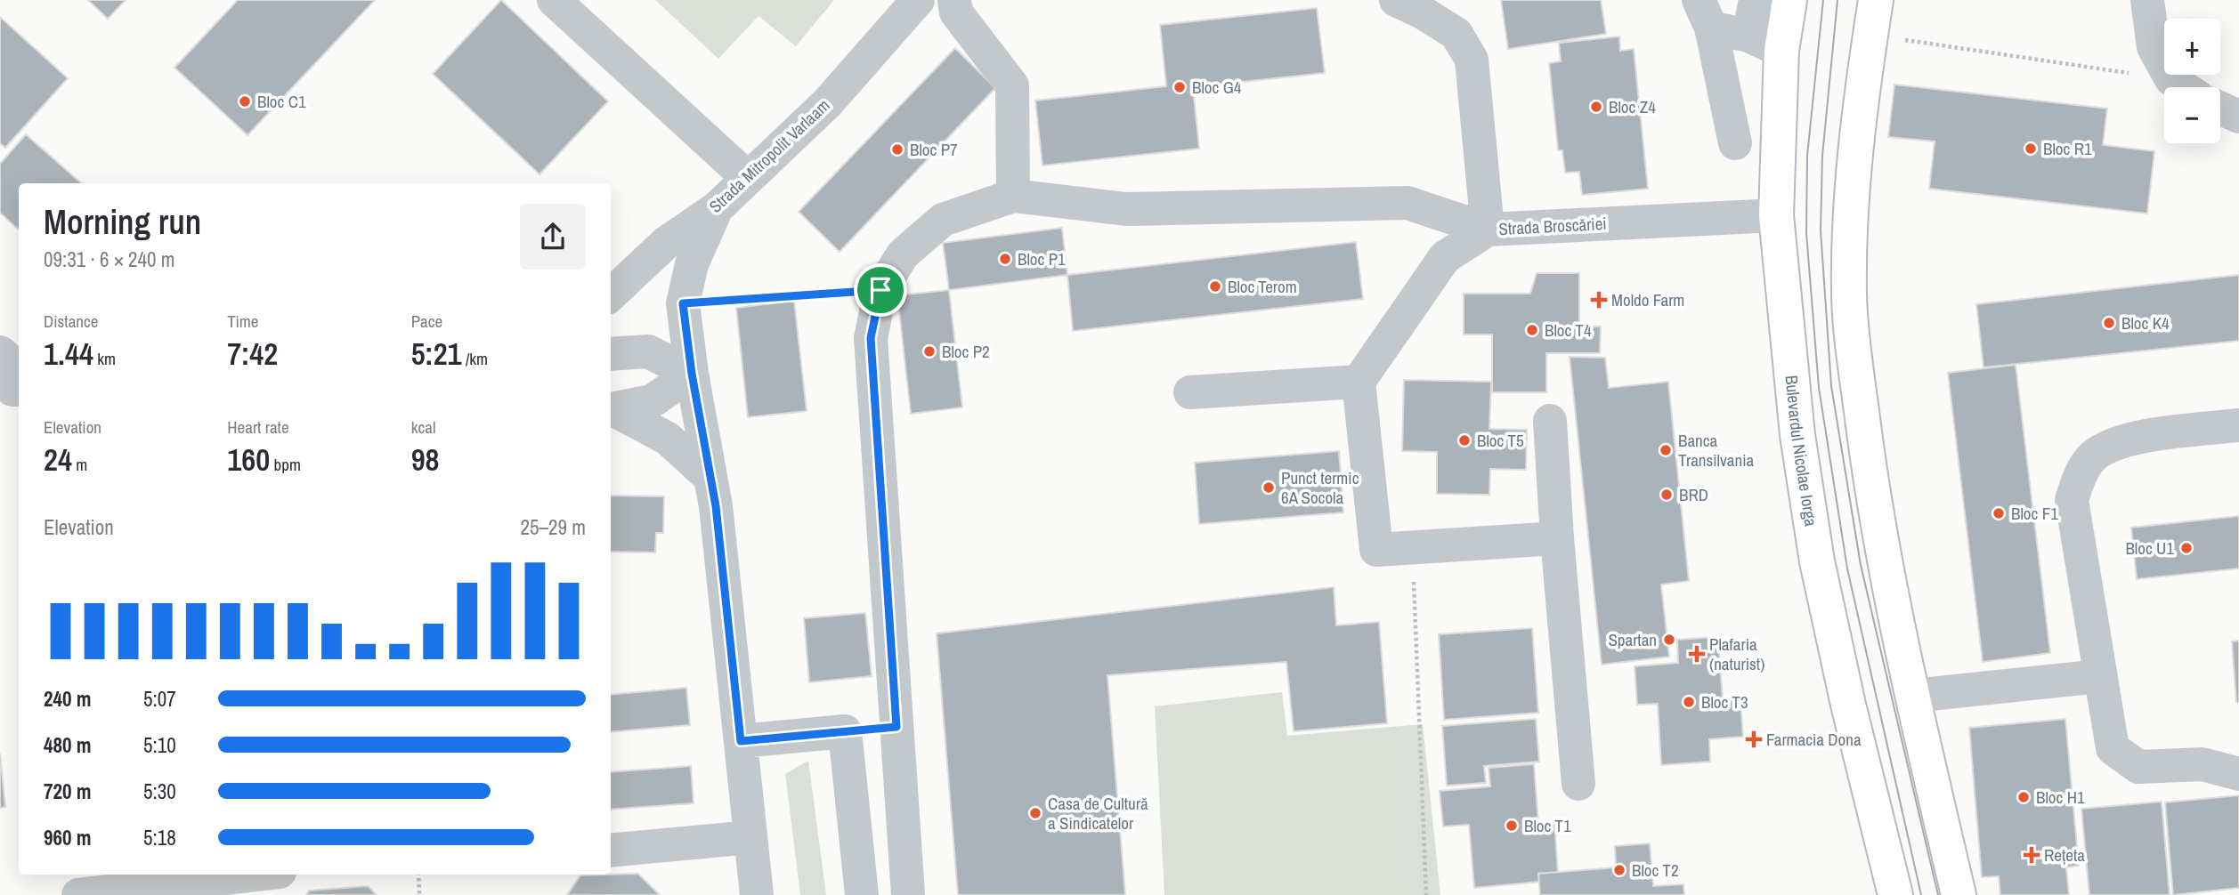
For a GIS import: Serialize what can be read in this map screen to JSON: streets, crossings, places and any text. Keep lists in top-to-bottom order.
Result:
{
  "streets": {
    "main road": ["Bulevardul Nicolae Iorga"],
    "street": ["Strada Mitropolit Varlaam", "Strada Broscăriei"]
  },
  "crossings": [
    ["Strada Broscăriei", "Bulevardul Nicolae Iorga"]
  ],
  "places": {
    "other": [
      "Bloc G4",
      "Bloc C1",
      "Bloc Z4",
      "Bloc R1",
      "Bloc P7",
      "Bloc P1",
      "Bloc Terom",
      "Bloc K4",
      "Bloc T4",
      "Bloc P2",
      "Bloc T5",
      "Banca Transilvania",
      "Punct termic 6A Socola",
      "BRD",
      "Bloc F1",
      "Bloc U1",
      "Spartan",
      "Bloc T3",
      "Bloc H1",
      "Casa de Cultură a Sindicatelor",
      "Bloc T1",
      "Bloc T2"
    ],
    "health": [
      "Moldo Farm",
      "Plafaria (naturist)",
      "Farmacia Dona",
      "Rețeta"
    ]
  },
  "page": {
    "map_buttons": ["+", "−"],
    "heading": ["Morning run", "09:31 · 6 × 240 m"],
    "stats": [
      ["Distance", "1.44 km"],
      ["Time", "7:42"],
      ["Pace", "5:21 /km"],
      ["Elevation", "24 m"],
      ["Heart rate", "160 bpm"],
      ["kcal", "98"]
    ],
    "chart": ["Elevation", "25–29 m"],
    "list": [
      {
        "name": "240 m",
        "note": "5:07"
      },
      {
        "name": "480 m",
        "note": "5:10"
      },
      {
        "name": "720 m",
        "note": "5:30"
      },
      {
        "name": "960 m",
        "note": "5:18"
      }
    ]
  }
}
